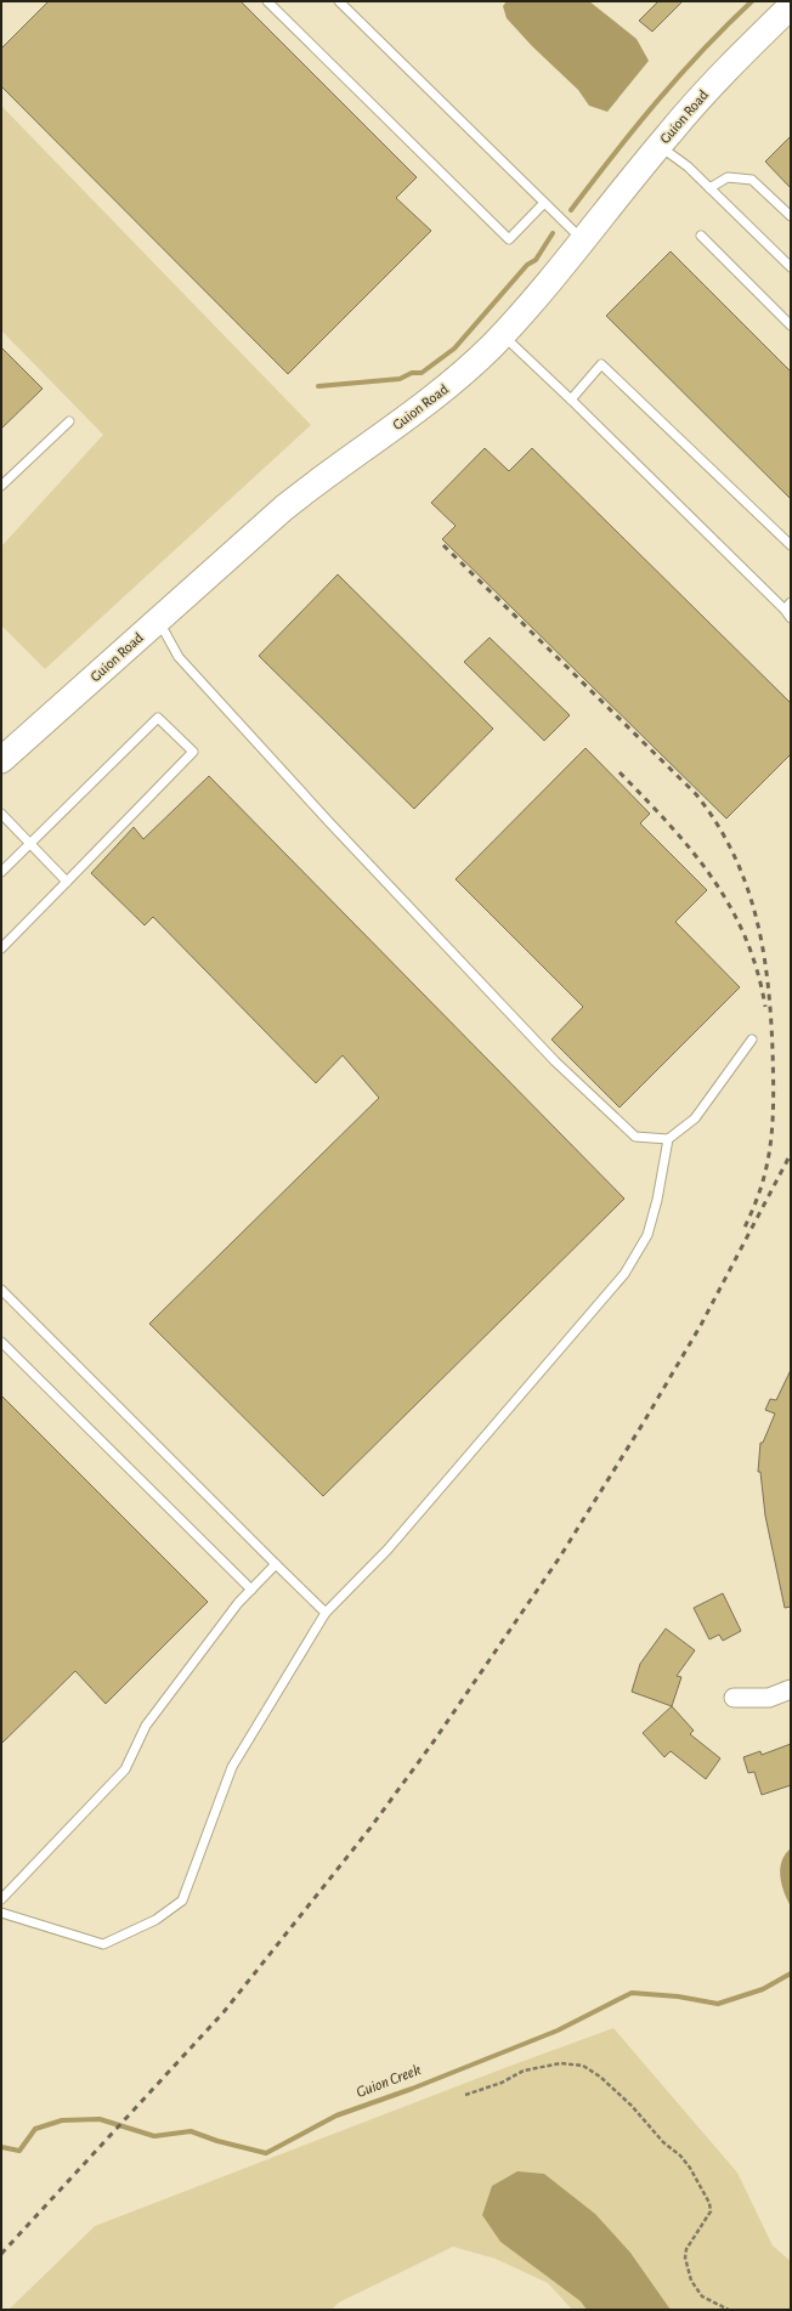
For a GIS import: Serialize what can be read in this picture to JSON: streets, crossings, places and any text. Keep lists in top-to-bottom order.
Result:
{
  "streets": {
    "street": ["Guion Road"]
  },
  "water": ["Guion Creek"]
}
